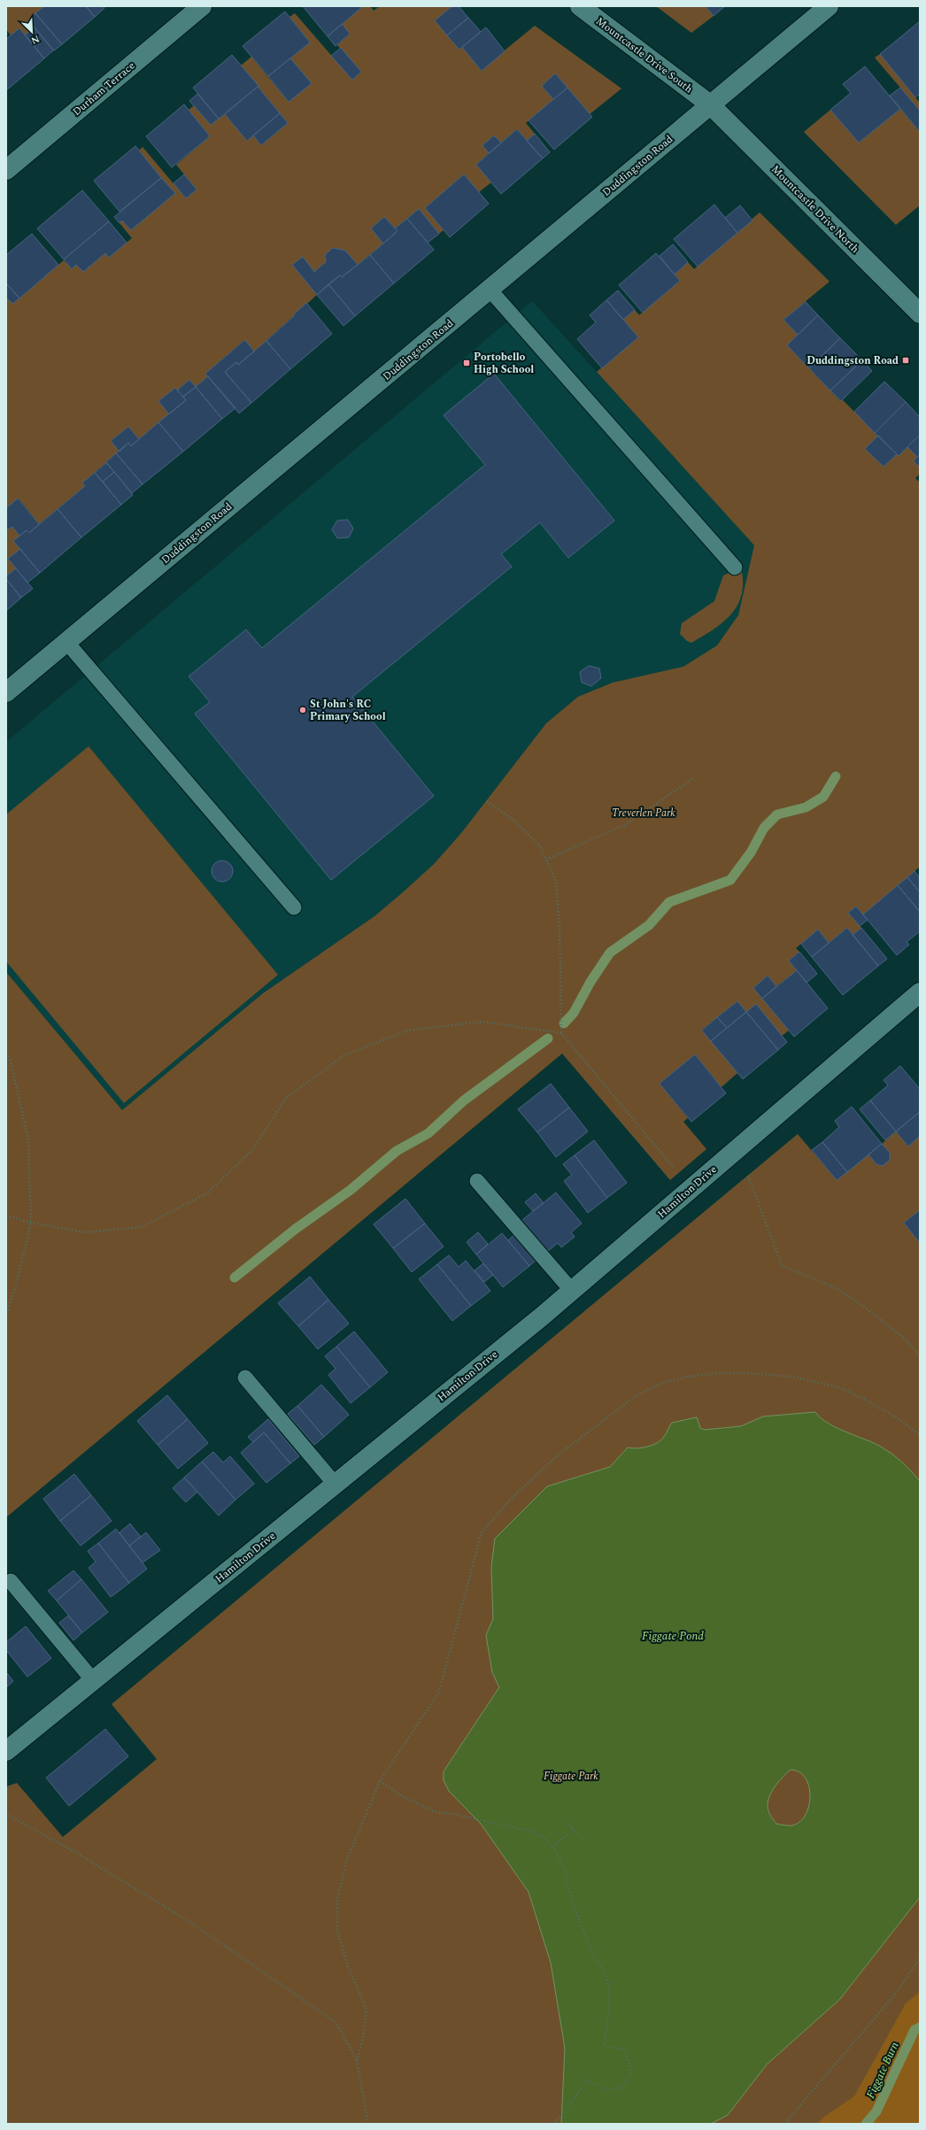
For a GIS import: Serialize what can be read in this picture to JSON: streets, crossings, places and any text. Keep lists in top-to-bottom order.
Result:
{
  "streets": {
    "street": [
      "Mountcastle Drive South",
      "Durham Terrace",
      "Duddingston Road",
      "Mountcastle Drive North",
      "Hamilton Drive"
    ]
  },
  "crossings": [
    ["Mountcastle Drive South", "Duddingston Road"],
    ["Mountcastle Drive South", "Mountcastle Drive North"],
    ["Duddingston Road", "Mountcastle Drive North"]
  ],
  "water": ["Figgate Pond", "Figgate Burn"],
  "parks": ["Treverlen Park", "Figgate Park"],
  "places": {
    "transit": ["Duddingston Road", "Portobello High School"],
    "other": ["St John's RC Primary School"]
  },
  "north": "bottom right"
}
